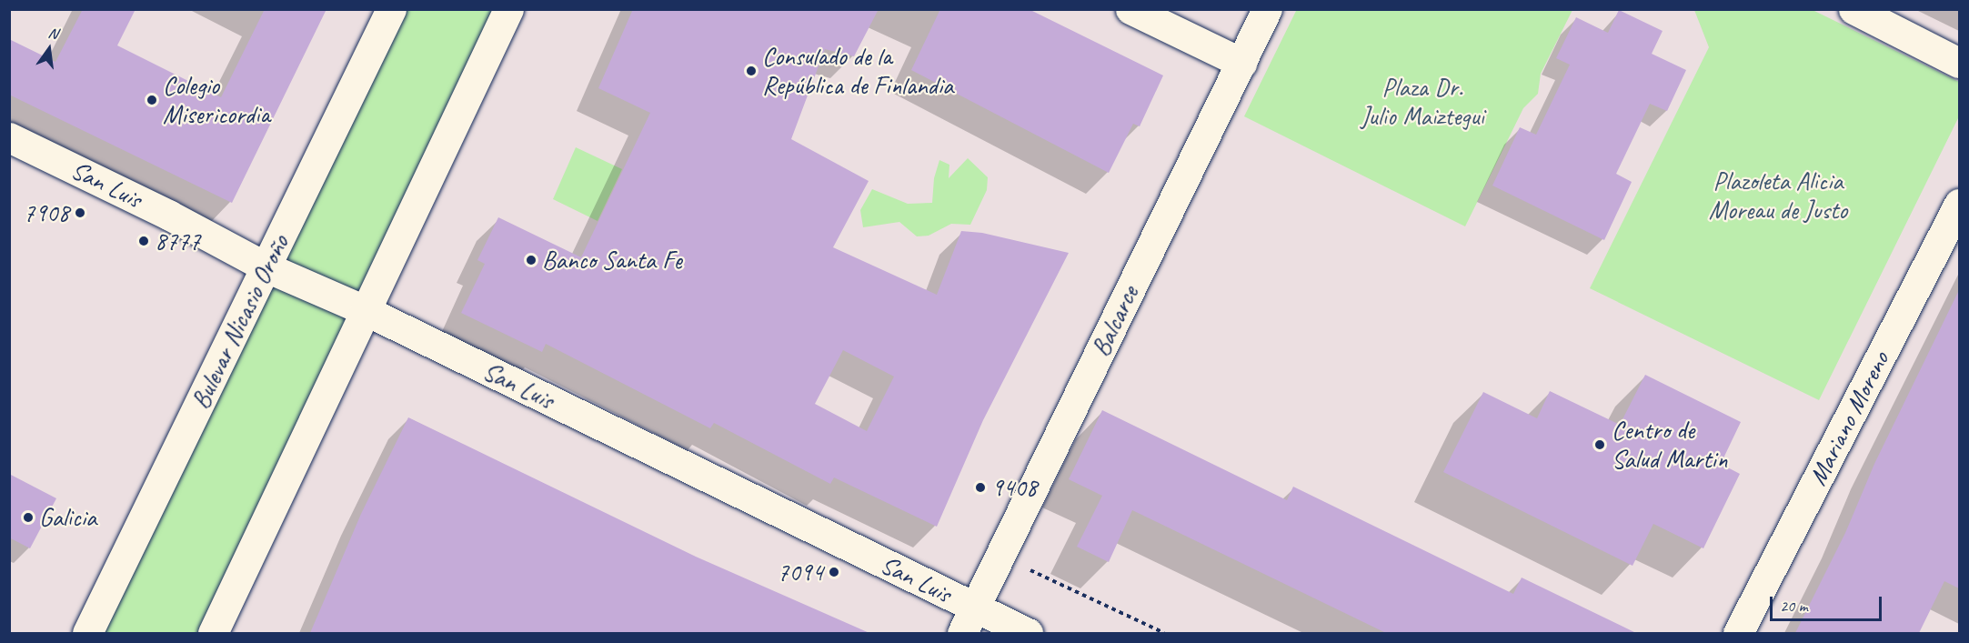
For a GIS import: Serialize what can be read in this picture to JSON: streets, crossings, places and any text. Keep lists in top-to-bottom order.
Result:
{
  "streets": {
    "street": [
      "San Luis",
      "Balcarce",
      "Bulevar Nicasio Oroño",
      "Mariano Moreno"
    ]
  },
  "crossings": [
    ["San Luis", "Balcarce"],
    ["San Luis", "Bulevar Nicasio Oroño"]
  ],
  "parks": ["Plaza Dr. Julio Maiztegui", "Plazoleta Alicia Moreau de Justo"],
  "places": [
    "Consulado de la República de Finlandia",
    "Colegio Misericordia",
    "7908",
    "8777",
    "Banco Santa Fe",
    "Centro de Salud Martin",
    "9408",
    "Galicia",
    "7094"
  ],
  "scale_bar": "20 m",
  "north": "top"
}
